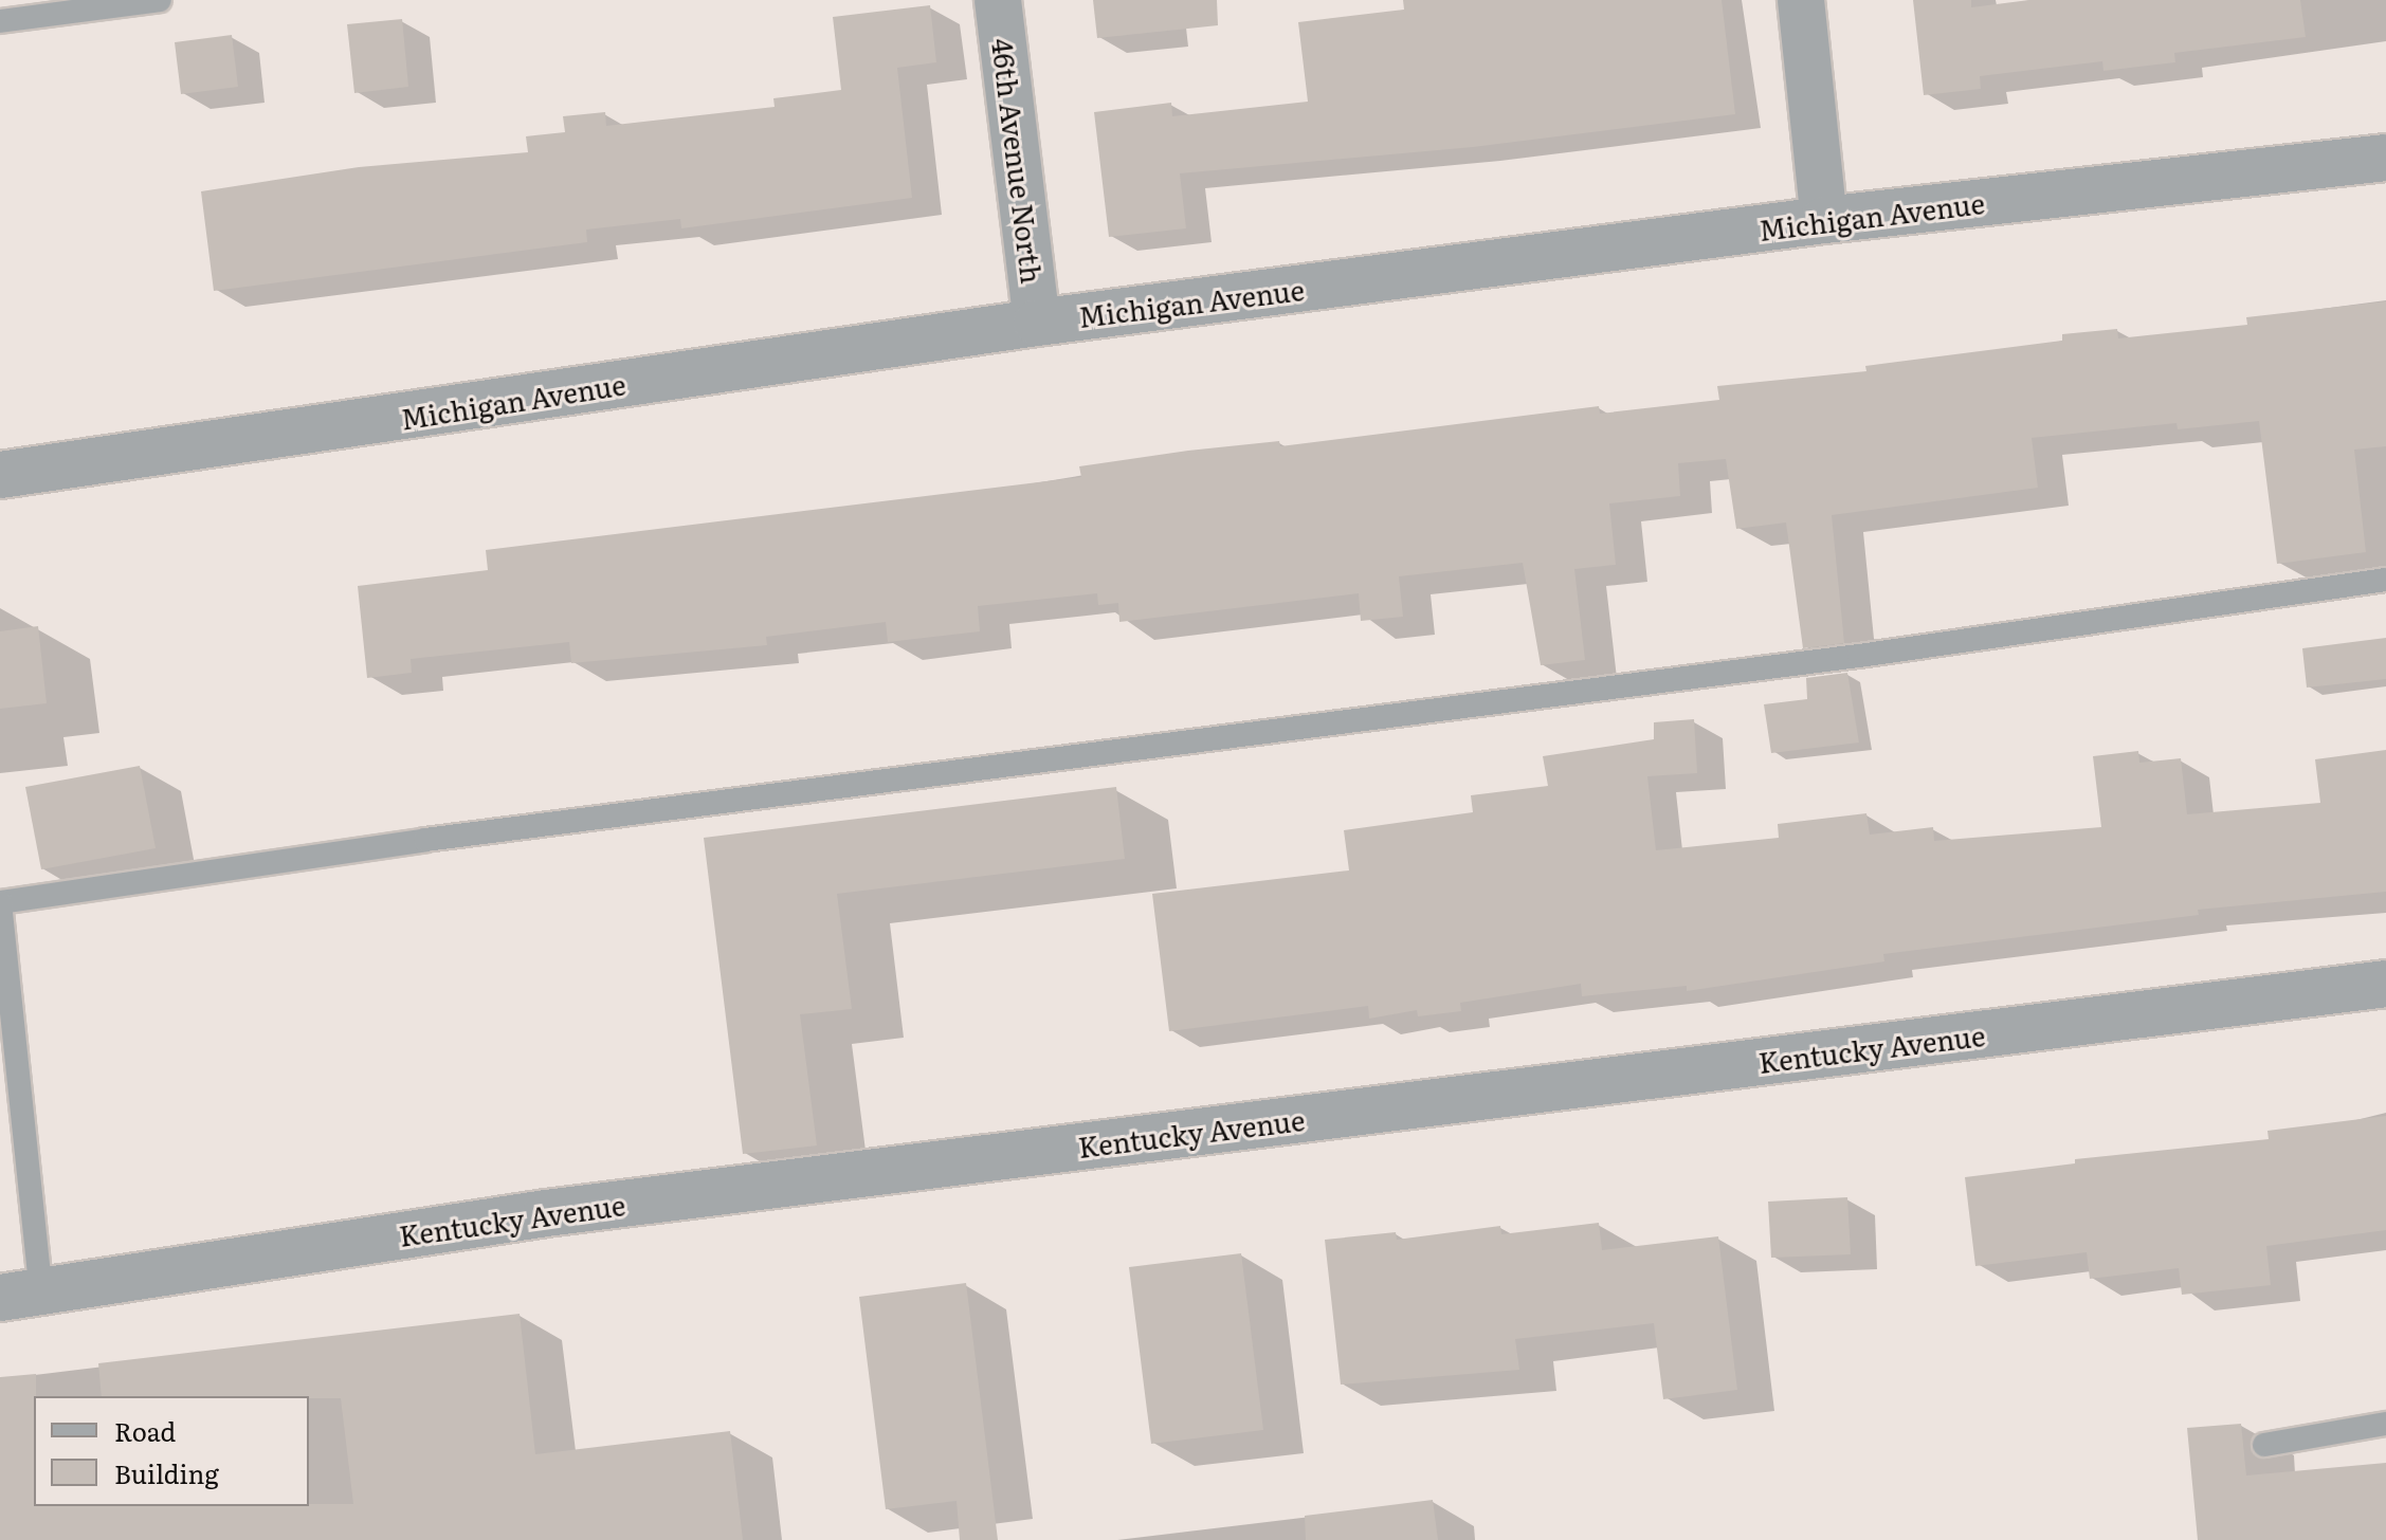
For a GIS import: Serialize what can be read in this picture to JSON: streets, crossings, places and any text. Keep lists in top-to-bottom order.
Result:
{
  "streets": {
    "street": ["46th Avenue North", "Michigan Avenue", "Kentucky Avenue"]
  },
  "crossings": [
    ["46th Avenue North", "Michigan Avenue"]
  ],
  "legend": ["Road", "Building"]
}
